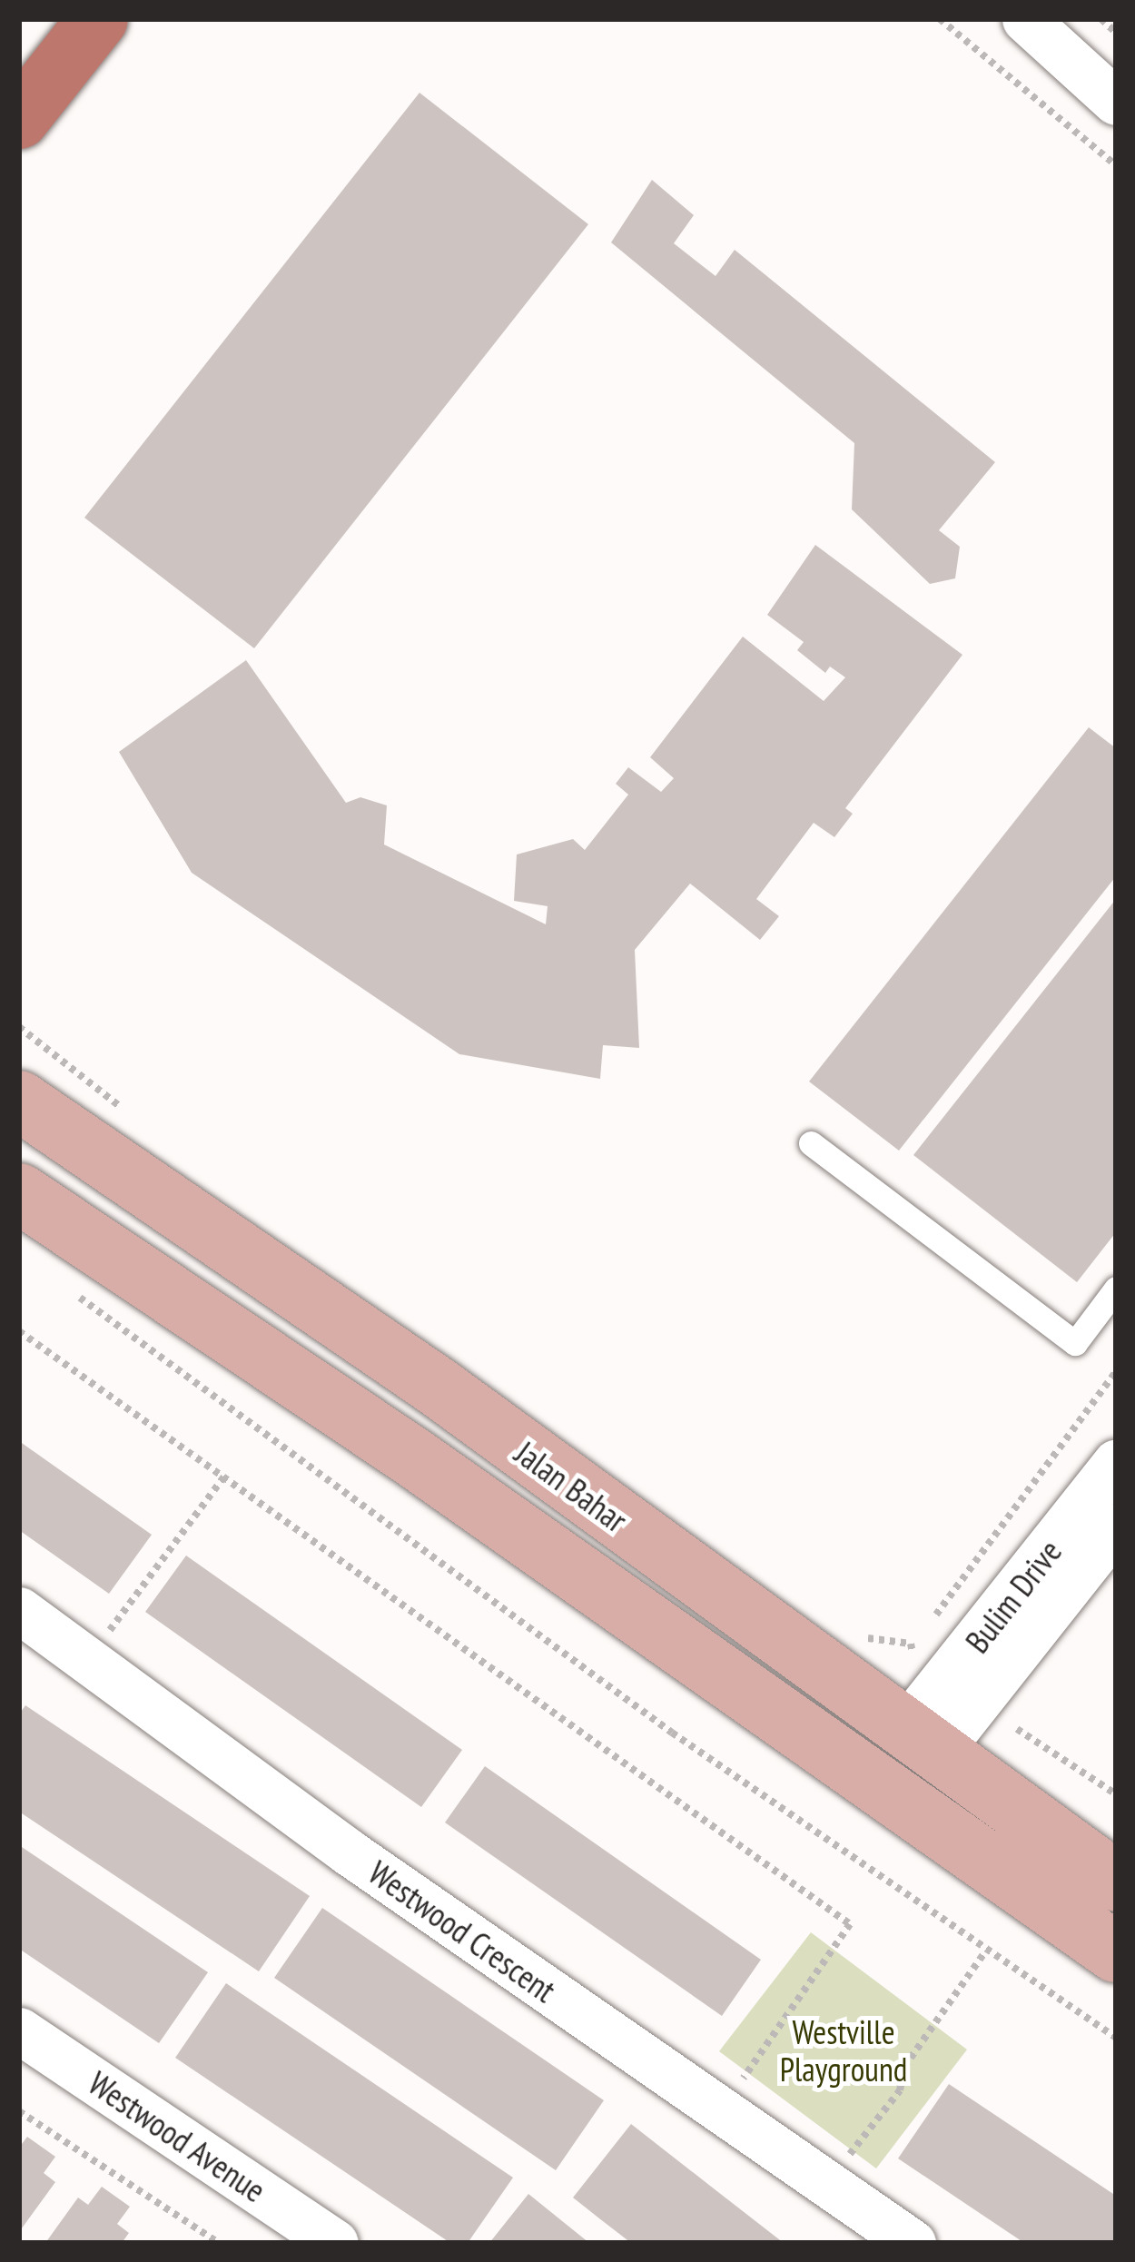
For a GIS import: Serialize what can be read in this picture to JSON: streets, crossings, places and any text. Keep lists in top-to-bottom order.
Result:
{
  "streets": {
    "main road": ["Jalan Bahar"],
    "street": ["Bulim Drive", "Westwood Crescent", "Westwood Avenue"]
  },
  "crossings": [
    ["Jalan Bahar", "Bulim Drive"]
  ],
  "parks": ["Westville Playground"]
}
